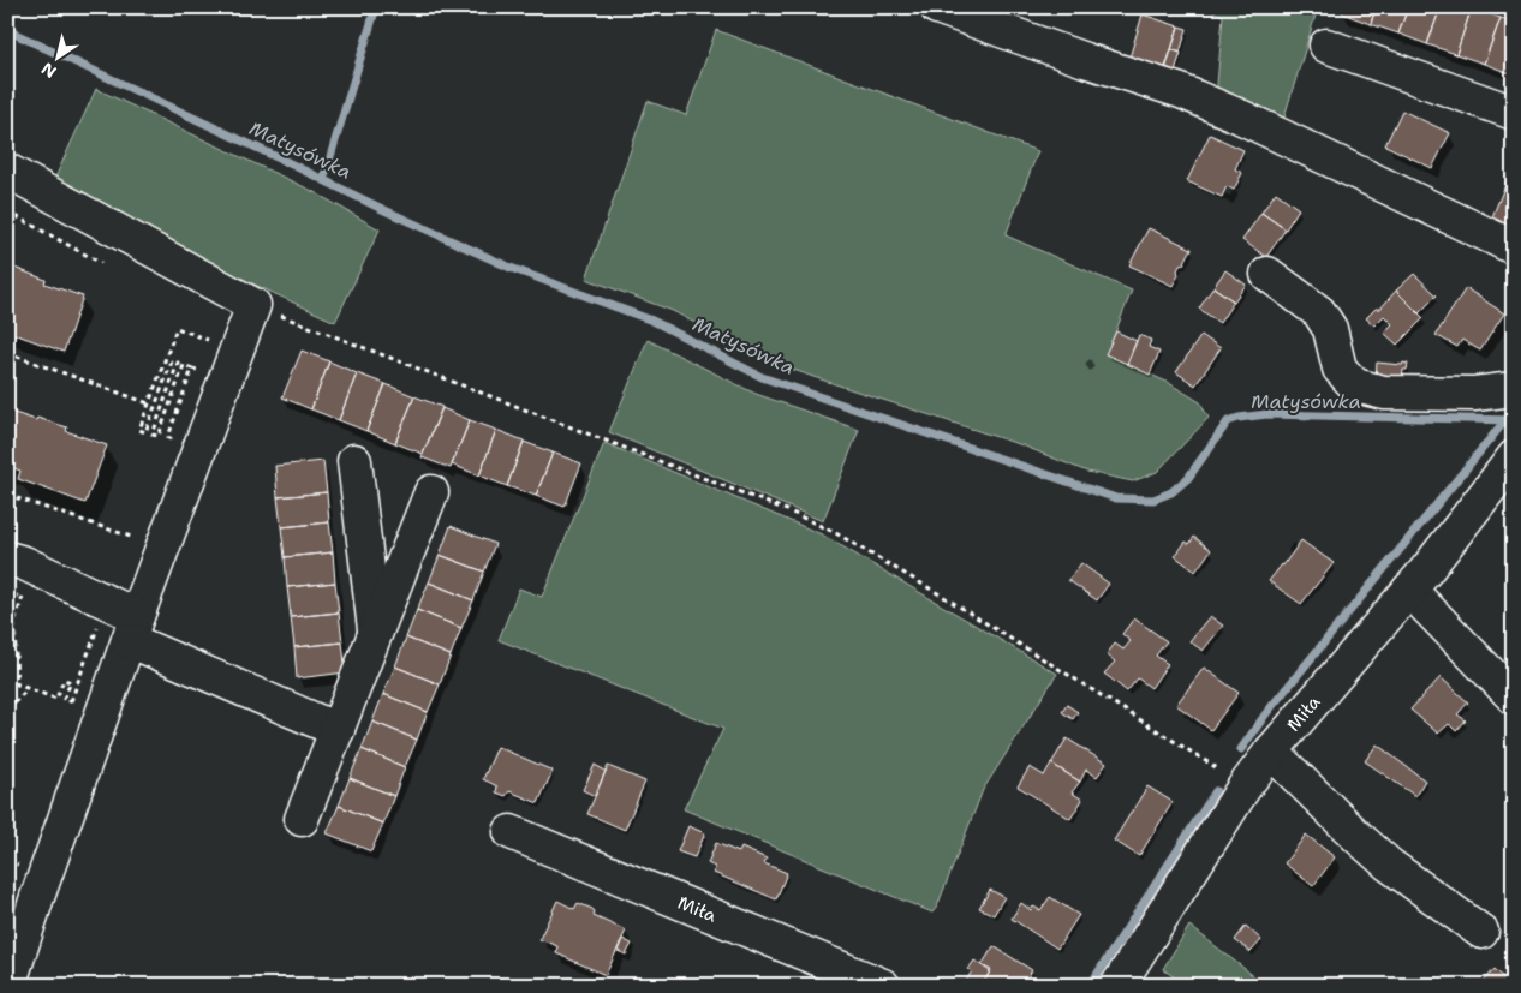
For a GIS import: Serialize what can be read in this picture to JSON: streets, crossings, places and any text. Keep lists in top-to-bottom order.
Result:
{
  "streets": {
    "street": ["Miła"]
  },
  "water": ["Matysówka"],
  "north": "bottom left"
}
